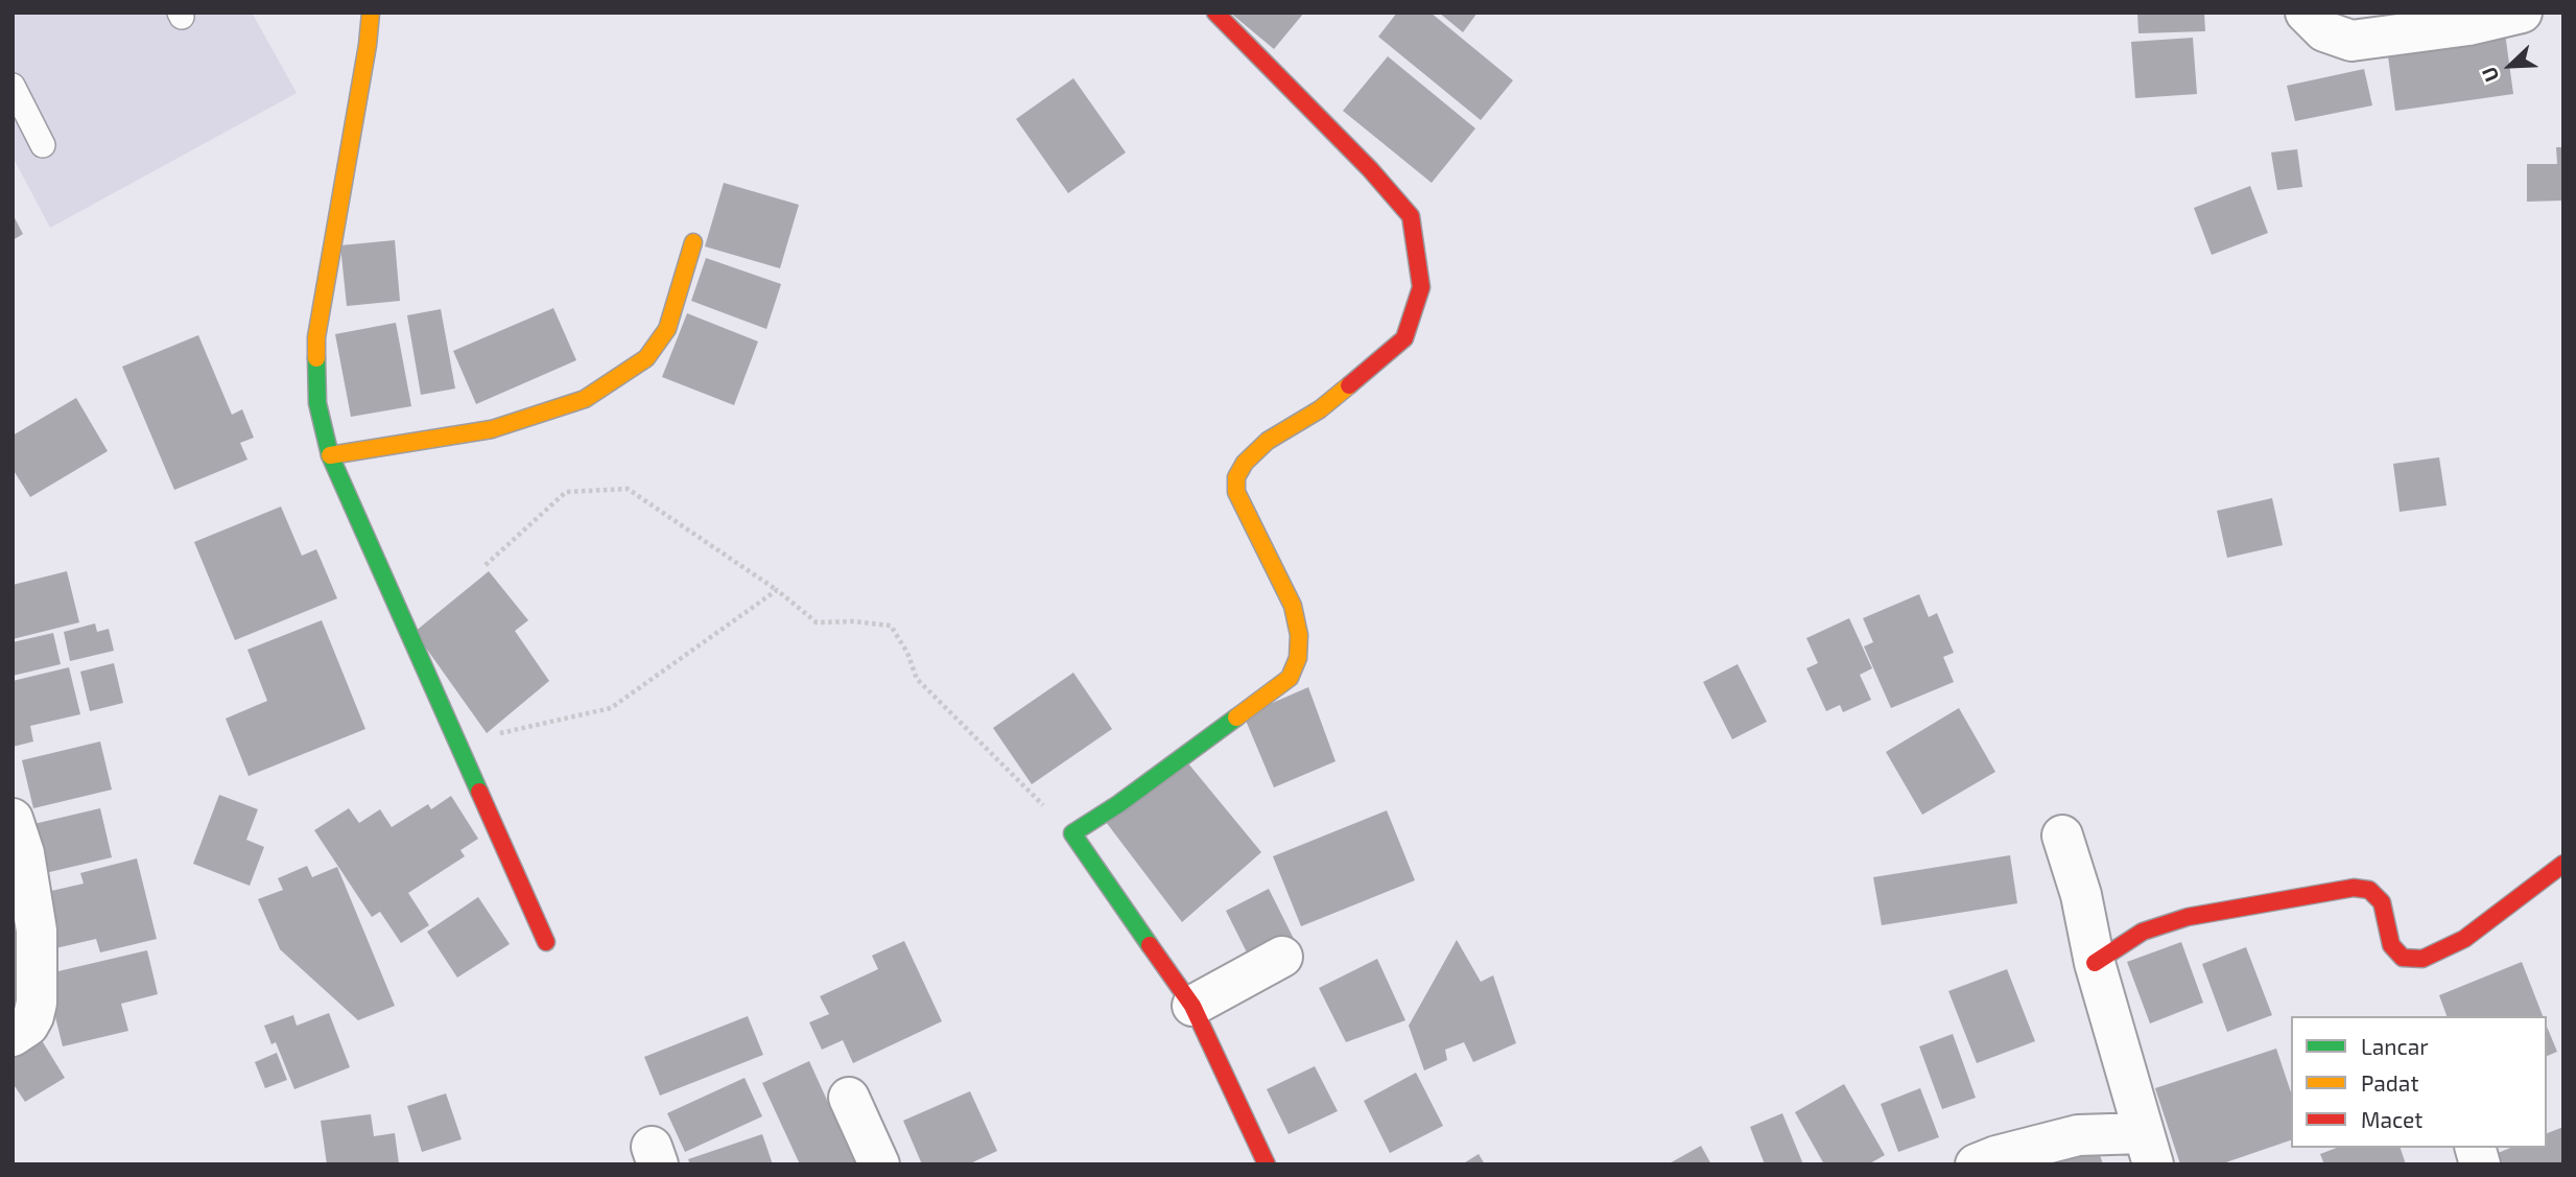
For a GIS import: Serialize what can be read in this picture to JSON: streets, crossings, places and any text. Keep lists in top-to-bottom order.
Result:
{
  "legend": ["Lancar", "Padat", "Macet"],
  "north": "bottom left"
}
